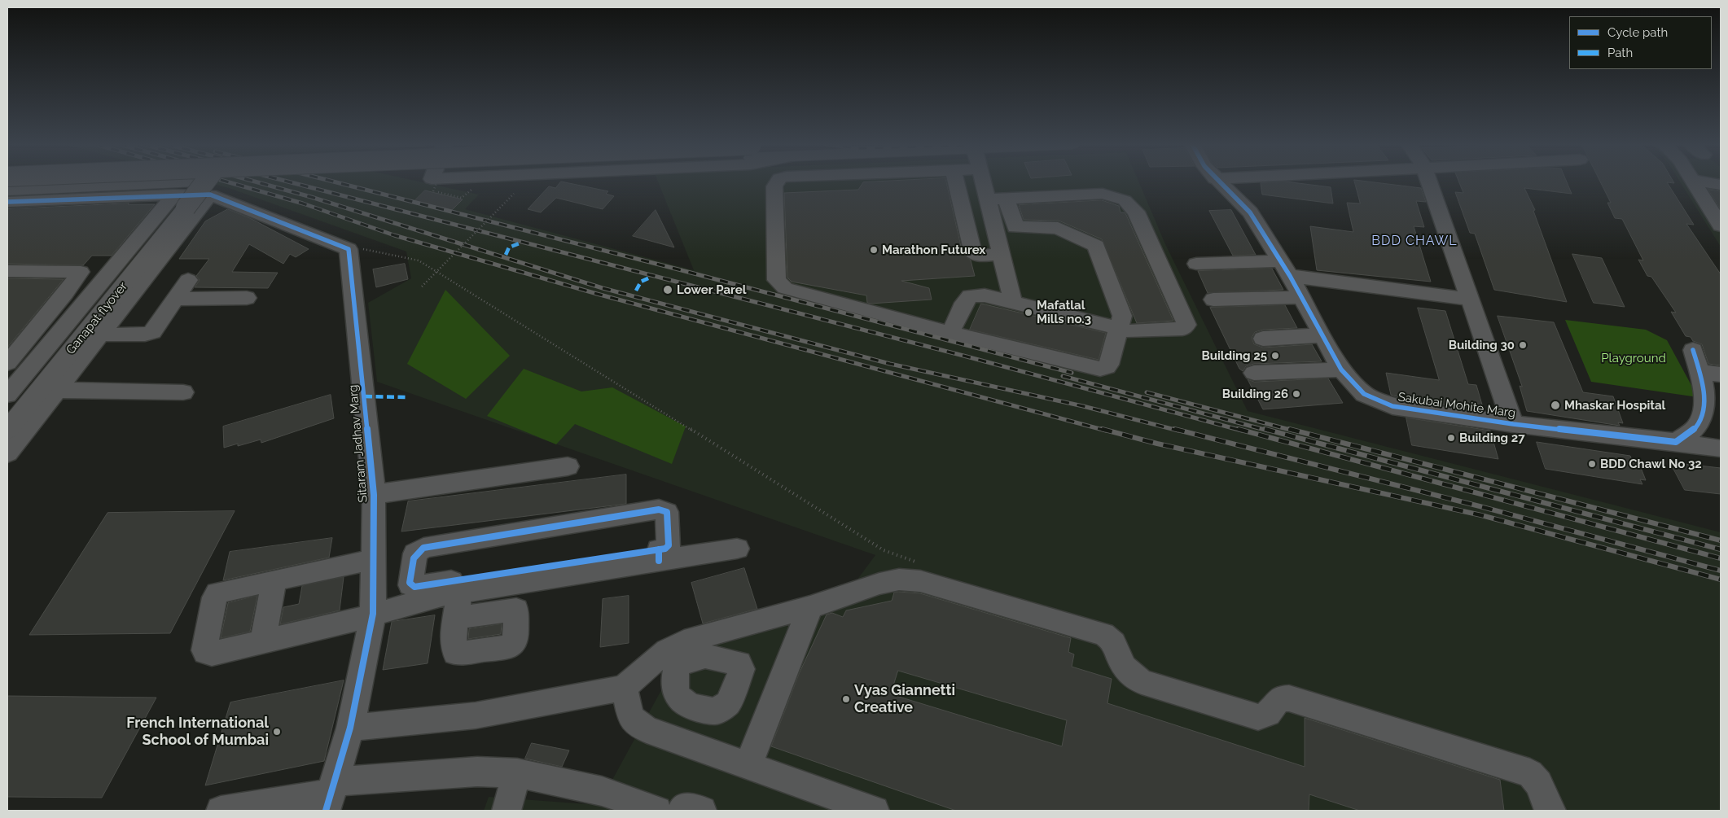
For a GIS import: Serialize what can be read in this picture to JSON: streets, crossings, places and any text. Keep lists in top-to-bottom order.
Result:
{
  "streets": {
    "main road": ["Ganapat flyover"],
    "street": ["Sakubai Mohite Marg", "Sitaram Jadhav Marg"]
  },
  "districts": ["BDD CHAWL"],
  "parks": ["Playground"],
  "places": [
    "Marathon Futurex",
    "Lower Parel",
    "Mafatlal Mills no.3",
    "Building 30",
    "Building 25",
    "Building 26",
    "Mhaskar Hospital",
    "Building 27",
    "BDD Chawl No 32",
    "Vyas Giannetti Creative",
    "French International School of Mumbai"
  ],
  "legend": ["Cycle path", "Path"]
}
